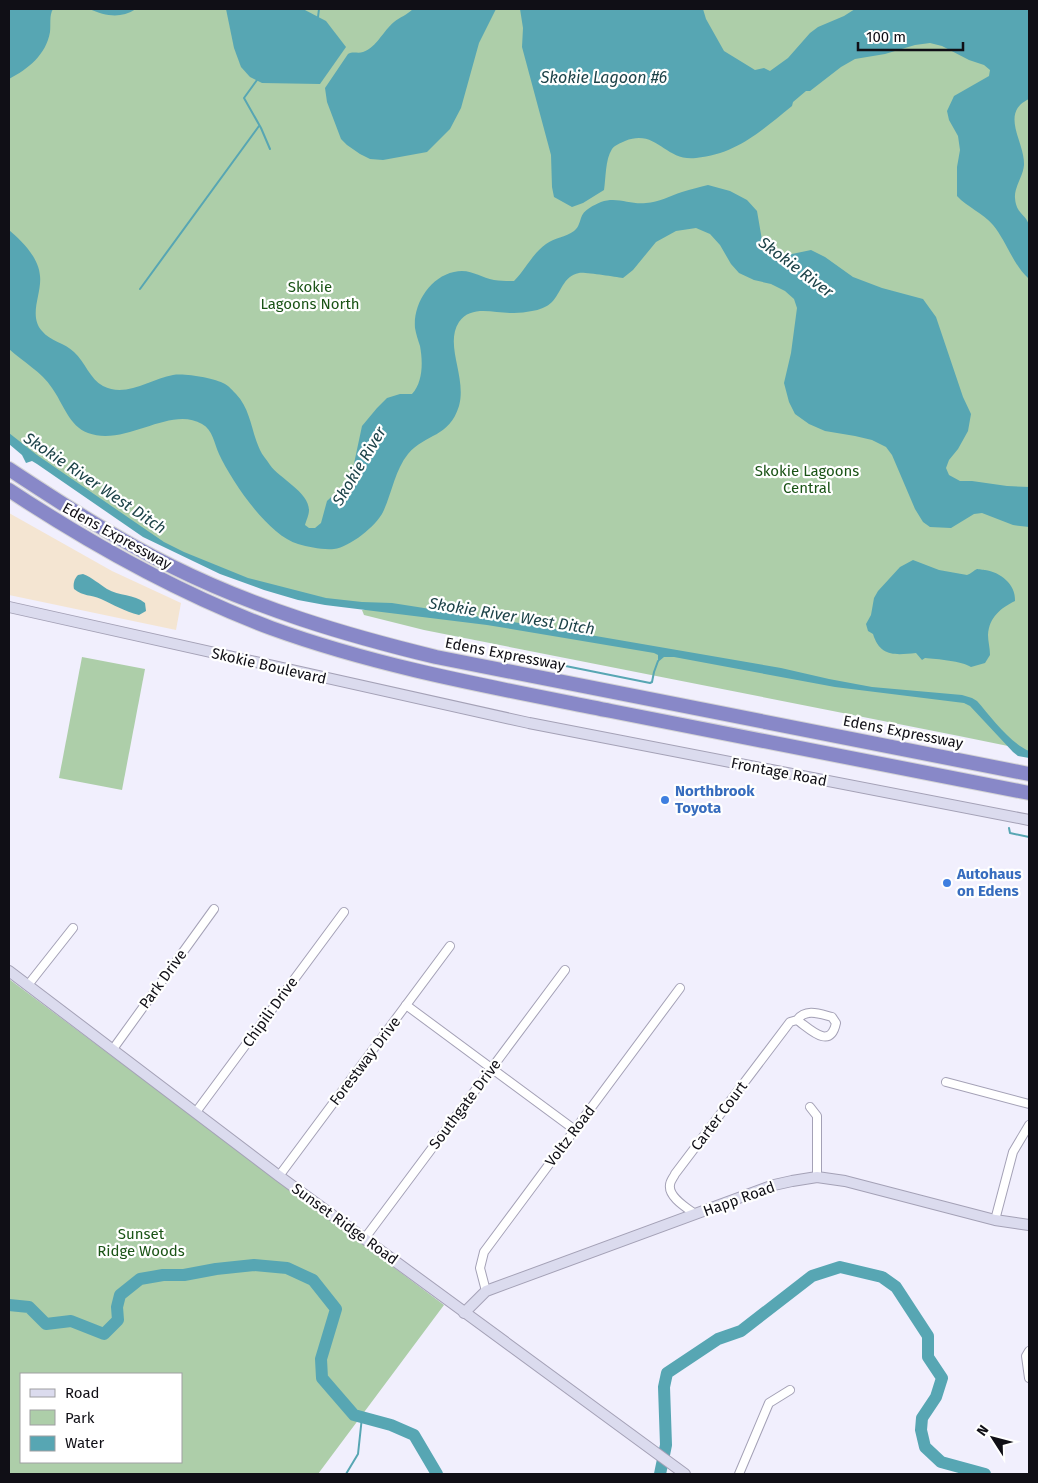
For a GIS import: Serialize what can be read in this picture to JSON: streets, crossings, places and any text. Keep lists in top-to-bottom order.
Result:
{
  "streets": {
    "highway": ["Edens Expressway"],
    "street": [
      "Skokie Boulevard",
      "Frontage Road",
      "Park Drive",
      "Chipili Drive",
      "Forestway Drive",
      "Southgate Drive",
      "Carter Court",
      "Voltz Road",
      "Happ Road",
      "Sunset Ridge Road"
    ]
  },
  "crossings": [
    ["Skokie Boulevard", "Frontage Road"],
    ["Park Drive", "Sunset Ridge Road"],
    ["Chipili Drive", "Sunset Ridge Road"],
    ["Forestway Drive", "Sunset Ridge Road"],
    ["Southgate Drive", "Sunset Ridge Road"],
    ["Carter Court", "Happ Road"],
    ["Voltz Road", "Happ Road"],
    ["Happ Road", "Sunset Ridge Road"]
  ],
  "water": ["Skokie Lagoon #6", "Skokie River", "Skokie River West Ditch"],
  "parks": ["Skokie Lagoons North", "Skokie Lagoons Central", "Sunset Ridge Woods"],
  "places": ["Northbrook Toyota", "Autohaus on Edens"],
  "legend": ["Road", "Park", "Water"],
  "scale_bar": "100 m",
  "north": "top left"
}
